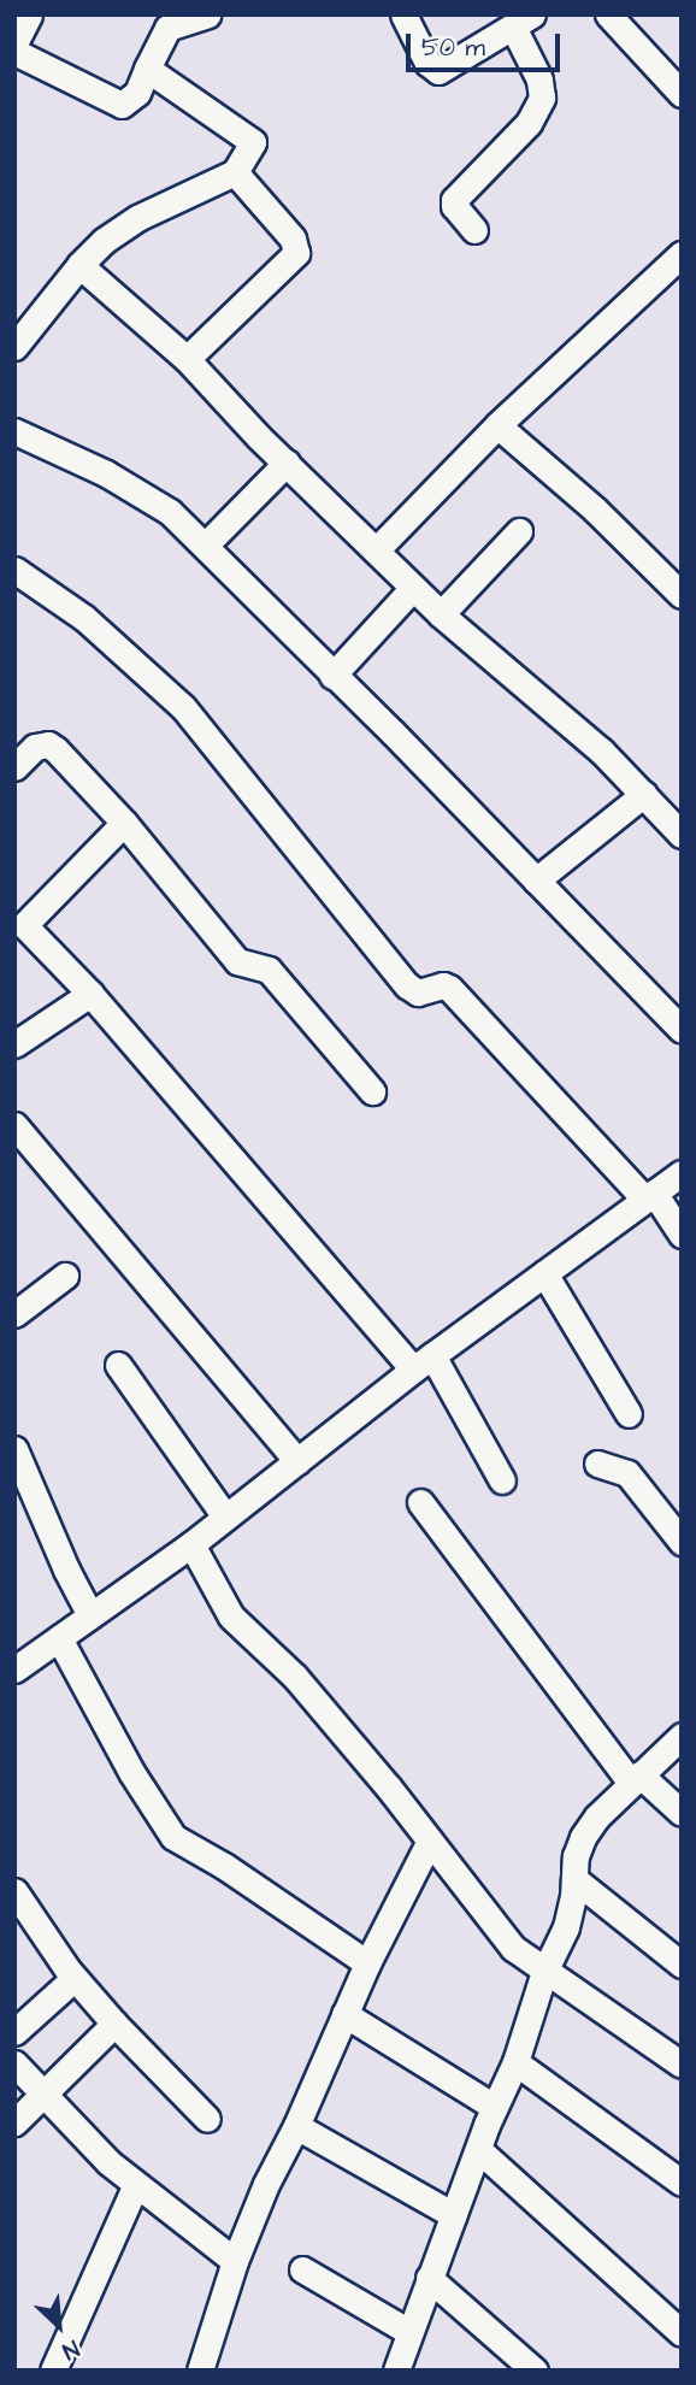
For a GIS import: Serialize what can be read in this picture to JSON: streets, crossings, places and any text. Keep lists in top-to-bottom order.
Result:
{
  "scale_bar": "50 m",
  "north": "bottom right"
}
